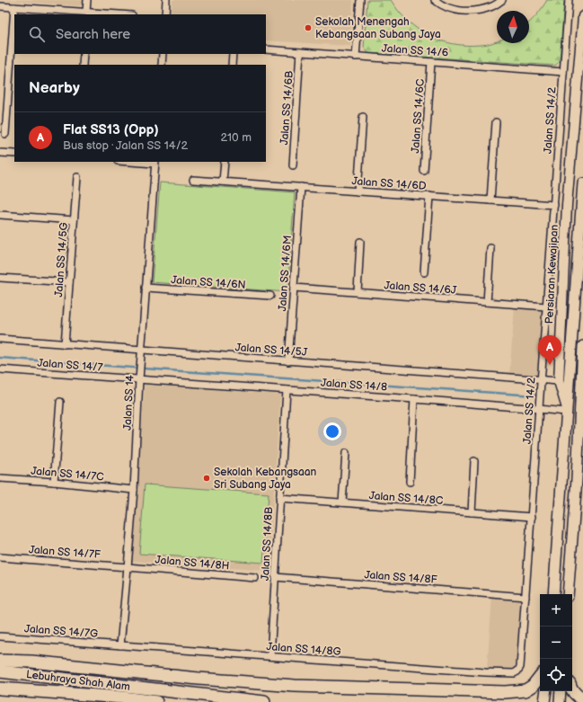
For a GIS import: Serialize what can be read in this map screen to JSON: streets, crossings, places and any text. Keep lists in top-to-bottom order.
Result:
{
  "streets": {
    "highway": ["Lebuhraya Shah Alam"],
    "main road": ["Persiaran Kewajipan"],
    "street": [
      "Jalan SS 14/6",
      "Jalan SS 14/6B",
      "Jalan SS 14/6C",
      "Jalan SS 14/2",
      "Jalan SS 14/6D",
      "Jalan SS 14/5G",
      "Jalan SS 14/6M",
      "Jalan SS 14/6N",
      "Jalan SS 14/6J",
      "Jalan SS 14/5J",
      "Jalan SS 14/7",
      "Jalan SS 14/8",
      "Jalan SS 14",
      "Jalan SS 14/7C",
      "Jalan SS 14/8C",
      "Jalan SS 14/8B",
      "Jalan SS 14/7F",
      "Jalan SS 14/8H",
      "Jalan SS 14/8F",
      "Jalan SS 14/7G",
      "Jalan SS 14/8G"
    ]
  },
  "crossings": [
    ["Jalan SS 14/6", "Jalan SS 14/6B"],
    ["Jalan SS 14/6", "Jalan SS 14/6C"],
    ["Jalan SS 14/6", "Jalan SS 14/2"],
    ["Jalan SS 14/2", "Jalan SS 14/6D"],
    ["Jalan SS 14/2", "Jalan SS 14/6J"],
    ["Jalan SS 14/2", "Jalan SS 14/5J"],
    ["Jalan SS 14/2", "Jalan SS 14/8"],
    ["Jalan SS 14/2", "Jalan SS 14/8C"],
    ["Jalan SS 14/2", "Jalan SS 14/8F"],
    ["Jalan SS 14/2", "Jalan SS 14/8G"],
    ["Jalan SS 14/6D", "Jalan SS 14/6M"],
    ["Jalan SS 14/5G", "Jalan SS 14/5J"],
    ["Jalan SS 14/6M", "Jalan SS 14/6J"],
    ["Jalan SS 14/6M", "Jalan SS 14/5J"],
    ["Persiaran Kewajipan", "Jalan SS 14/5J"],
    ["Persiaran Kewajipan", "Jalan SS 14/8"],
    ["Jalan SS 14/6N", "Jalan SS 14"],
    ["Jalan SS 14/5J", "Jalan SS 14"],
    ["Jalan SS 14/7", "Jalan SS 14/8"],
    ["Jalan SS 14/7", "Jalan SS 14"],
    ["Jalan SS 14/8", "Jalan SS 14"],
    ["Jalan SS 14/8", "Jalan SS 14/8B"],
    ["Jalan SS 14", "Jalan SS 14/7C"],
    ["Jalan SS 14", "Jalan SS 14/7F"],
    ["Jalan SS 14", "Jalan SS 14/8H"],
    ["Jalan SS 14", "Jalan SS 14/7G"],
    ["Jalan SS 14", "Jalan SS 14/8G"],
    ["Jalan SS 14/8C", "Jalan SS 14/8B"],
    ["Jalan SS 14/8B", "Jalan SS 14/8F"],
    ["Jalan SS 14/8B", "Jalan SS 14/8G"],
    ["Jalan SS 14/7F", "Jalan SS 14/8H"],
    ["Jalan SS 14/7G", "Jalan SS 14/8G"]
  ],
  "places": ["Sekolah Menengah Kebangsaan Subang Jaya", "Sekolah Kebangsaan Sri Subang Jaya"],
  "north": "top",
  "page": {
    "search": "Search here",
    "heading": "Nearby",
    "list": [
      {
        "mark": "A",
        "name": "Flat SS13 (Opp)",
        "note": "Bus stop · Jalan SS 14/2",
        "value": "210 m"
      }
    ],
    "pins": "A",
    "map_buttons": ["+", "−"]
  }
}
